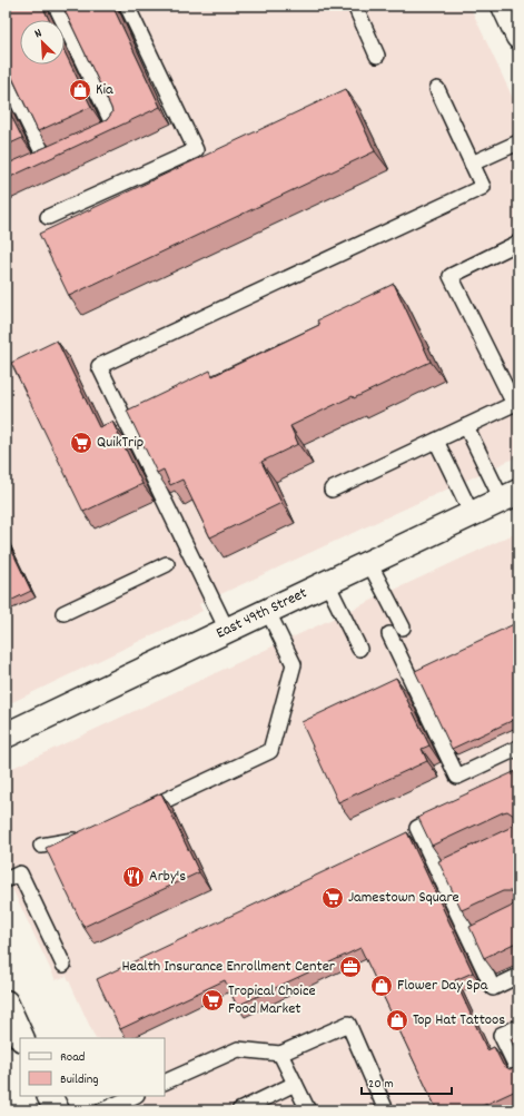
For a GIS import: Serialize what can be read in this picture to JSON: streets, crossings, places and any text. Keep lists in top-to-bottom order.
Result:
{
  "streets": {
    "street": ["East 49th Street"]
  },
  "places": {
    "shop": ["Kia", "Flower Day Spa", "Top Hat Tattoos"],
    "supermarket": ["QuikTrip", "Jamestown Square", "Tropical Choice Food Market"],
    "restaurant": ["Arby's"],
    "office": ["Health Insurance Enrollment Center"]
  },
  "legend": ["Road", "Building"],
  "scale_bar": "20 m",
  "north": "top left"
}
